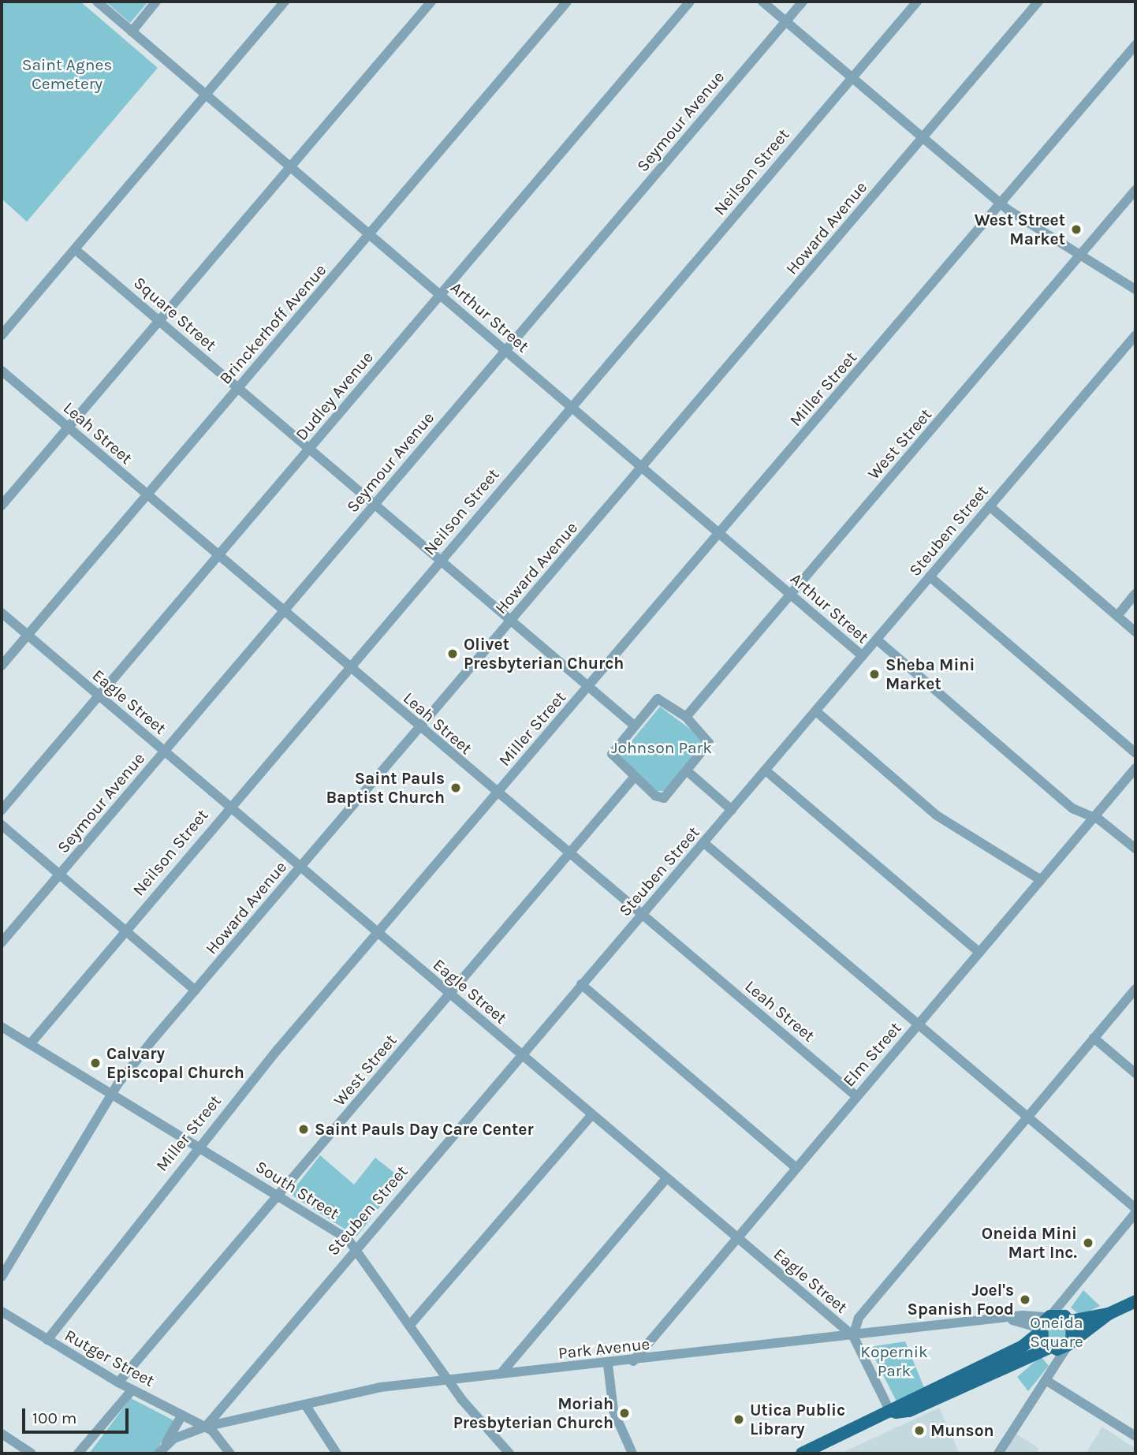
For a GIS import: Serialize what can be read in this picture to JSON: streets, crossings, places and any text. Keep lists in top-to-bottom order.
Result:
{
  "streets": {
    "street": [
      "Seymour Avenue",
      "Neilson Street",
      "Howard Avenue",
      "Square Street",
      "Arthur Street",
      "Brinckerhoff Avenue",
      "Miller Street",
      "Dudley Avenue",
      "Leah Street",
      "West Street",
      "Steuben Street",
      "Eagle Street",
      "Elm Street",
      "South Street",
      "Park Avenue",
      "Rutger Street"
    ]
  },
  "crossings": [
    ["Seymour Avenue", "Square Street"],
    ["Seymour Avenue", "Arthur Street"],
    ["Seymour Avenue", "Leah Street"],
    ["Seymour Avenue", "Eagle Street"],
    ["Neilson Street", "Square Street"],
    ["Neilson Street", "Arthur Street"],
    ["Neilson Street", "Leah Street"],
    ["Neilson Street", "Eagle Street"],
    ["Neilson Street", "South Street"],
    ["Howard Avenue", "Square Street"],
    ["Howard Avenue", "Arthur Street"],
    ["Howard Avenue", "Leah Street"],
    ["Howard Avenue", "Eagle Street"],
    ["Howard Avenue", "South Street"],
    ["Square Street", "Brinckerhoff Avenue"],
    ["Square Street", "Miller Street"],
    ["Square Street", "Dudley Avenue"],
    ["Arthur Street", "Brinckerhoff Avenue"],
    ["Arthur Street", "Miller Street"],
    ["Arthur Street", "Dudley Avenue"],
    ["Arthur Street", "West Street"],
    ["Arthur Street", "Steuben Street"],
    ["Brinckerhoff Avenue", "Leah Street"],
    ["Brinckerhoff Avenue", "Eagle Street"],
    ["Miller Street", "Leah Street"],
    ["Miller Street", "Eagle Street"],
    ["Miller Street", "South Street"],
    ["Miller Street", "Rutger Street"],
    ["Dudley Avenue", "Leah Street"],
    ["Dudley Avenue", "Eagle Street"],
    ["Leah Street", "West Street"],
    ["Leah Street", "Steuben Street"],
    ["Leah Street", "Elm Street"],
    ["West Street", "Eagle Street"],
    ["West Street", "South Street"],
    ["West Street", "Rutger Street"],
    ["Steuben Street", "Eagle Street"],
    ["Steuben Street", "South Street"],
    ["Steuben Street", "Park Avenue"],
    ["Steuben Street", "Rutger Street"],
    ["Eagle Street", "Elm Street"],
    ["Eagle Street", "Park Avenue"],
    ["Elm Street", "Park Avenue"],
    ["South Street", "Park Avenue"],
    ["Park Avenue", "Rutger Street"]
  ],
  "parks": [
    "Saint Agnes Cemetery",
    "Johnson Park",
    "Oneida Square",
    "Kopernik Park"
  ],
  "places": [
    "West Street Market",
    "Olivet Presbyterian Church",
    "Sheba Mini Market",
    "Saint Pauls Baptist Church",
    "Calvary Episcopal Church",
    "Saint Pauls Day Care Center",
    "Oneida Mini Mart Inc.",
    "Joel's Spanish Food",
    "Moriah Presbyterian Church",
    "Utica Public Library",
    "Munson"
  ],
  "scale_bar": "100 m"
}
